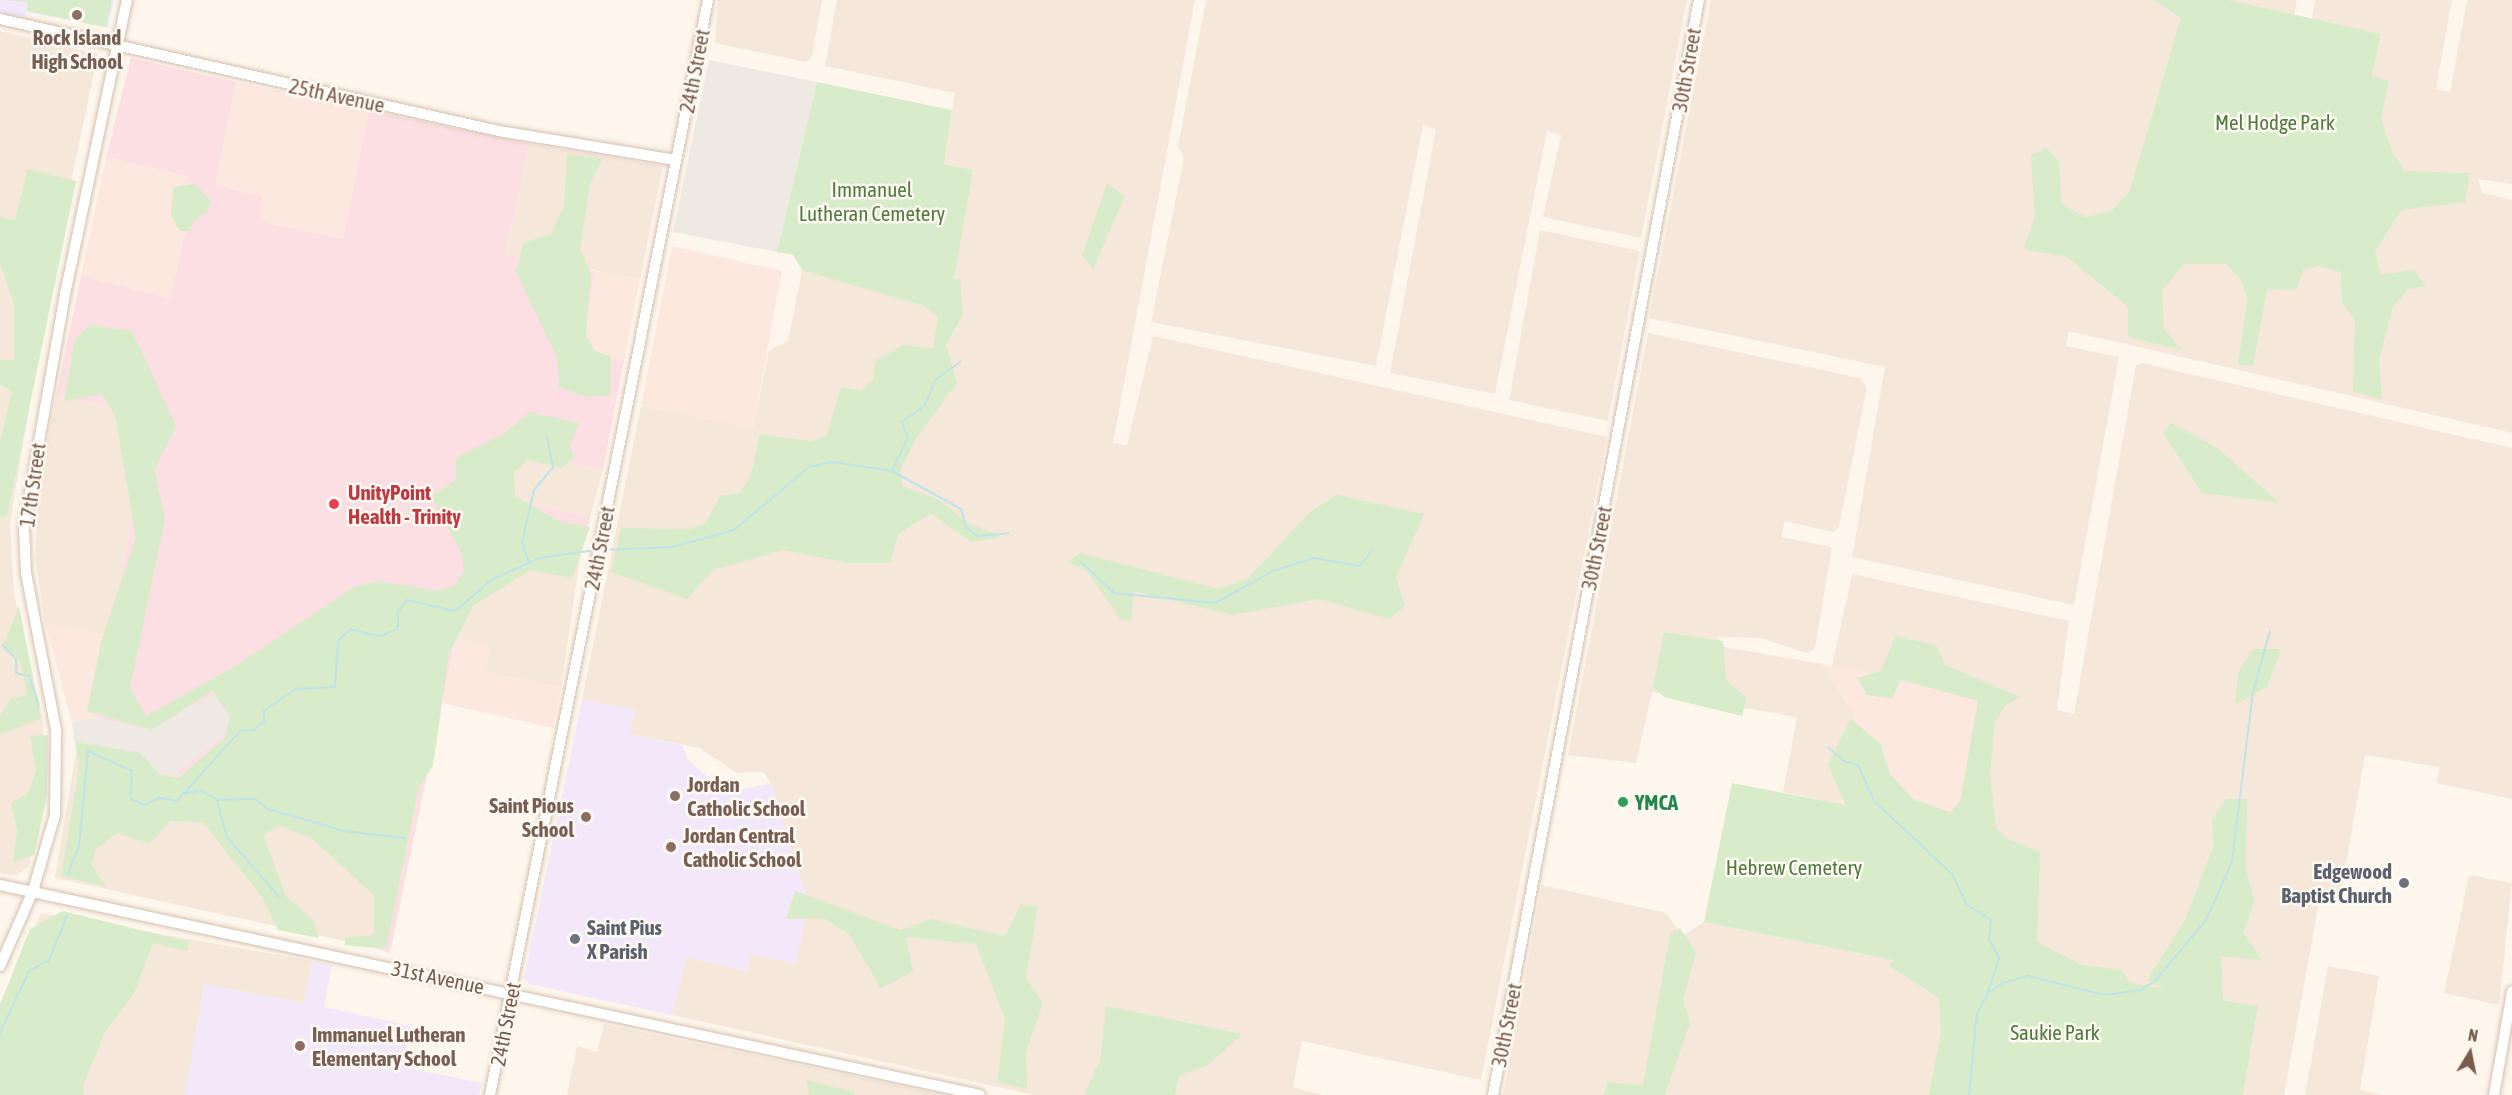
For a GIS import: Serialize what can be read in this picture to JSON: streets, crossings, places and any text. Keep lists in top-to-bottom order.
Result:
{
  "streets": {
    "street": [
      "30th Street",
      "24th Street",
      "25th Avenue",
      "17th Street",
      "31st Avenue"
    ]
  },
  "crossings": [
    ["24th Street", "25th Avenue"],
    ["24th Street", "31st Avenue"],
    ["25th Avenue", "17th Street"],
    ["17th Street", "31st Avenue"]
  ],
  "parks": [
    "Mel Hodge Park",
    "Immanuel Lutheran Cemetery",
    "Hebrew Cemetery",
    "Saukie Park"
  ],
  "places": [
    "Rock Island High School",
    "UnityPoint Health - Trinity",
    "Jordan Catholic School",
    "YMCA",
    "Saint Pious School",
    "Jordan Central Catholic School",
    "Edgewood Baptist Church",
    "Saint Pius X Parish",
    "Immanuel Lutheran Elementary School"
  ],
  "north": "top"
}
